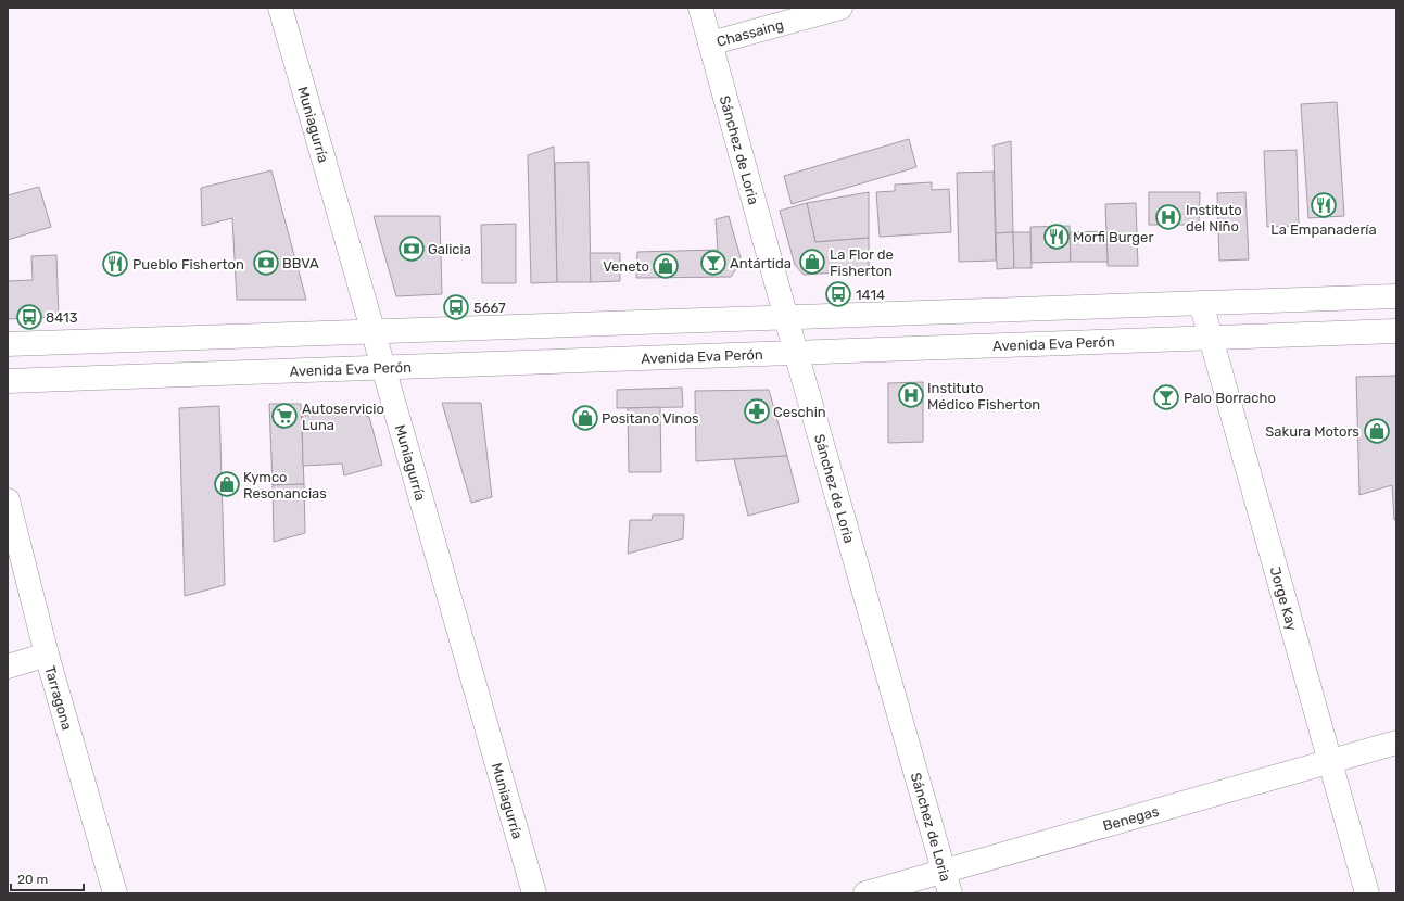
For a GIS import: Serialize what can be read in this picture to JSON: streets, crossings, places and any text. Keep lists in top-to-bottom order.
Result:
{
  "streets": {
    "street": [
      "Chassaing",
      "Muniagurría",
      "Sánchez de Loria",
      "Avenida Eva Perón",
      "Jorge Kay",
      "Tarragona",
      "Benegas"
    ]
  },
  "crossings": [
    ["Chassaing", "Sánchez de Loria"],
    ["Muniagurría", "Avenida Eva Perón"],
    ["Sánchez de Loria", "Avenida Eva Perón"],
    ["Sánchez de Loria", "Benegas"],
    ["Avenida Eva Perón", "Jorge Kay"],
    ["Jorge Kay", "Benegas"]
  ],
  "places": {
    "restaurant": ["La Empanadería", "Morfi Burger", "Pueblo Fisherton"],
    "hospital": ["Instituto del Niño", "Instituto Médico Fisherton"],
    "bank": ["Galicia", "BBVA"],
    "shop": [
      "La Flor de Fisherton",
      "Veneto",
      "Positano Vinos",
      "Sakura Motors",
      "Kymco Resonancias"
    ],
    "bar": ["Antártida", "Palo Borracho"],
    "bus stop": ["1414", "5667", "8413"],
    "pharmacy": ["Ceschin"],
    "supermarket": ["Autoservicio Luna"]
  },
  "scale_bar": "20 m"
}
